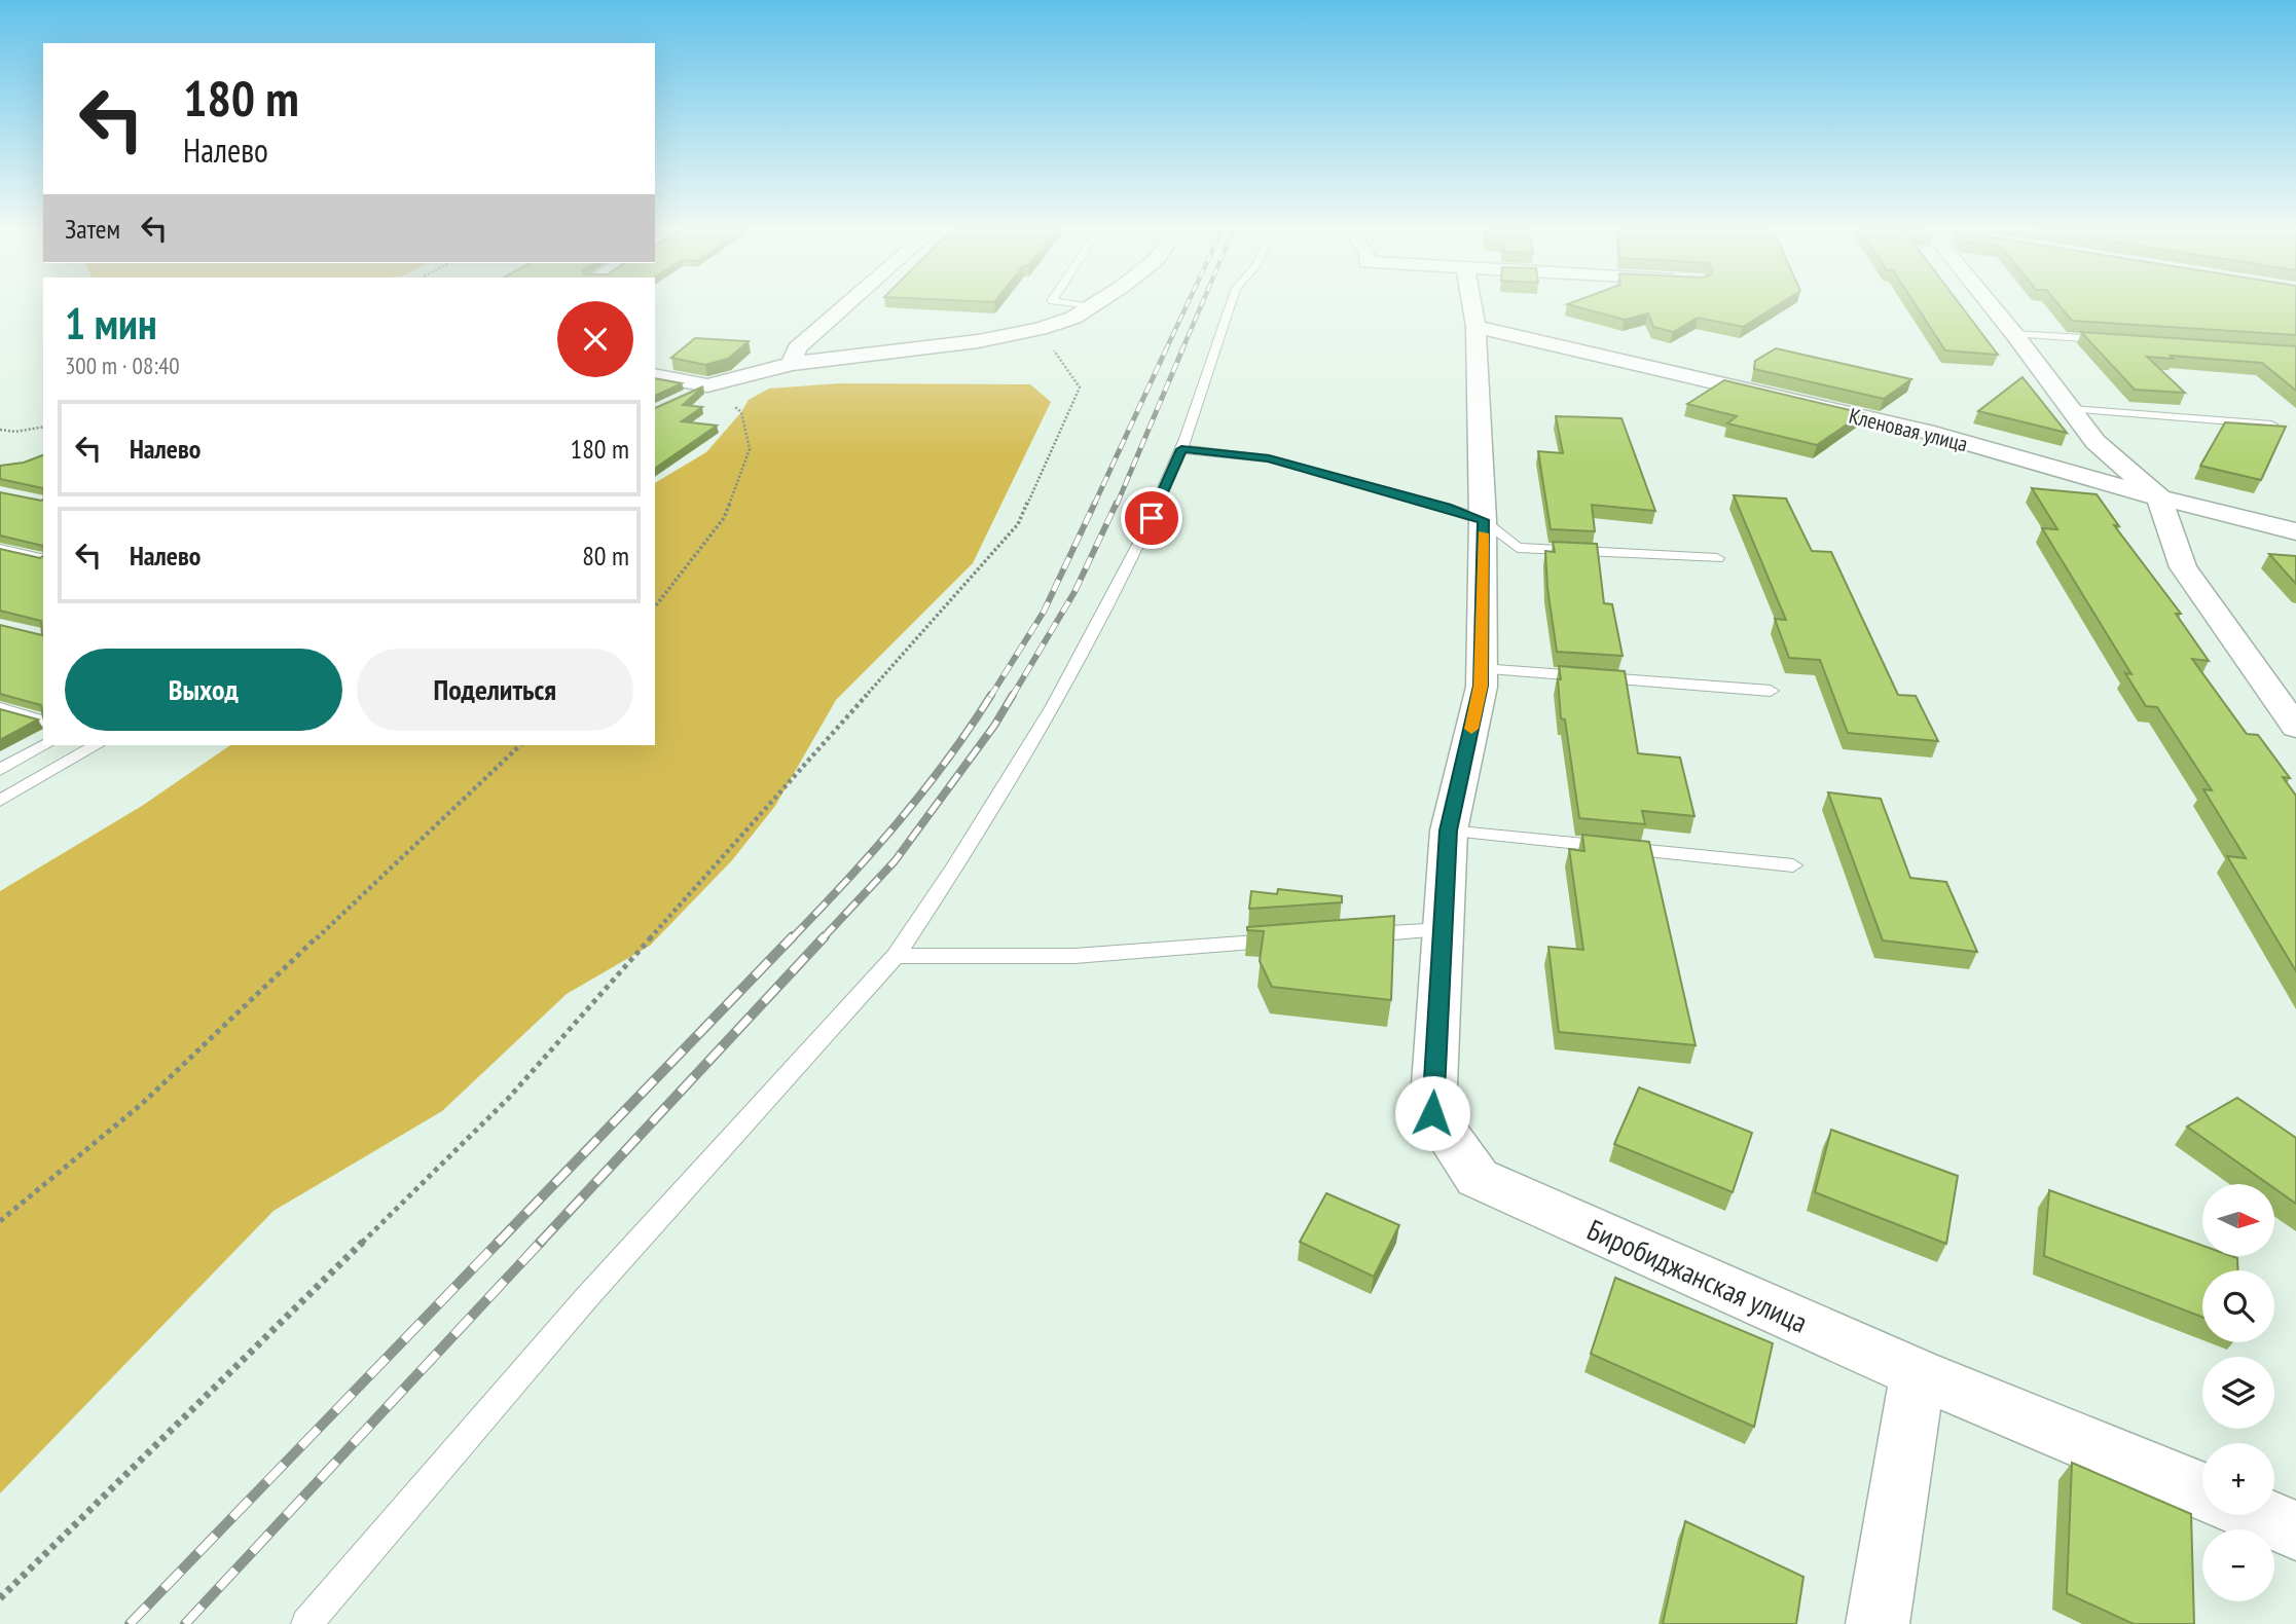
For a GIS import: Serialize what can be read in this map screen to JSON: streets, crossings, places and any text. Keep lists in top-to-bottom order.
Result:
{
  "streets": {
    "street": ["Кленовая улица", "Биробиджанская улица"]
  },
  "north": "right",
  "page": {
    "turn": ["180 m", "Налево"],
    "then": "Затем",
    "heading": ["1 мин", "300 m · 08:40"],
    "list": [
      {
        "name": "Налево",
        "value": "180 m"
      },
      {
        "name": "Налево",
        "value": "80 m"
      }
    ],
    "buttons": ["Выход", "Поделиться"],
    "map_buttons": ["+", "−"]
  }
}
